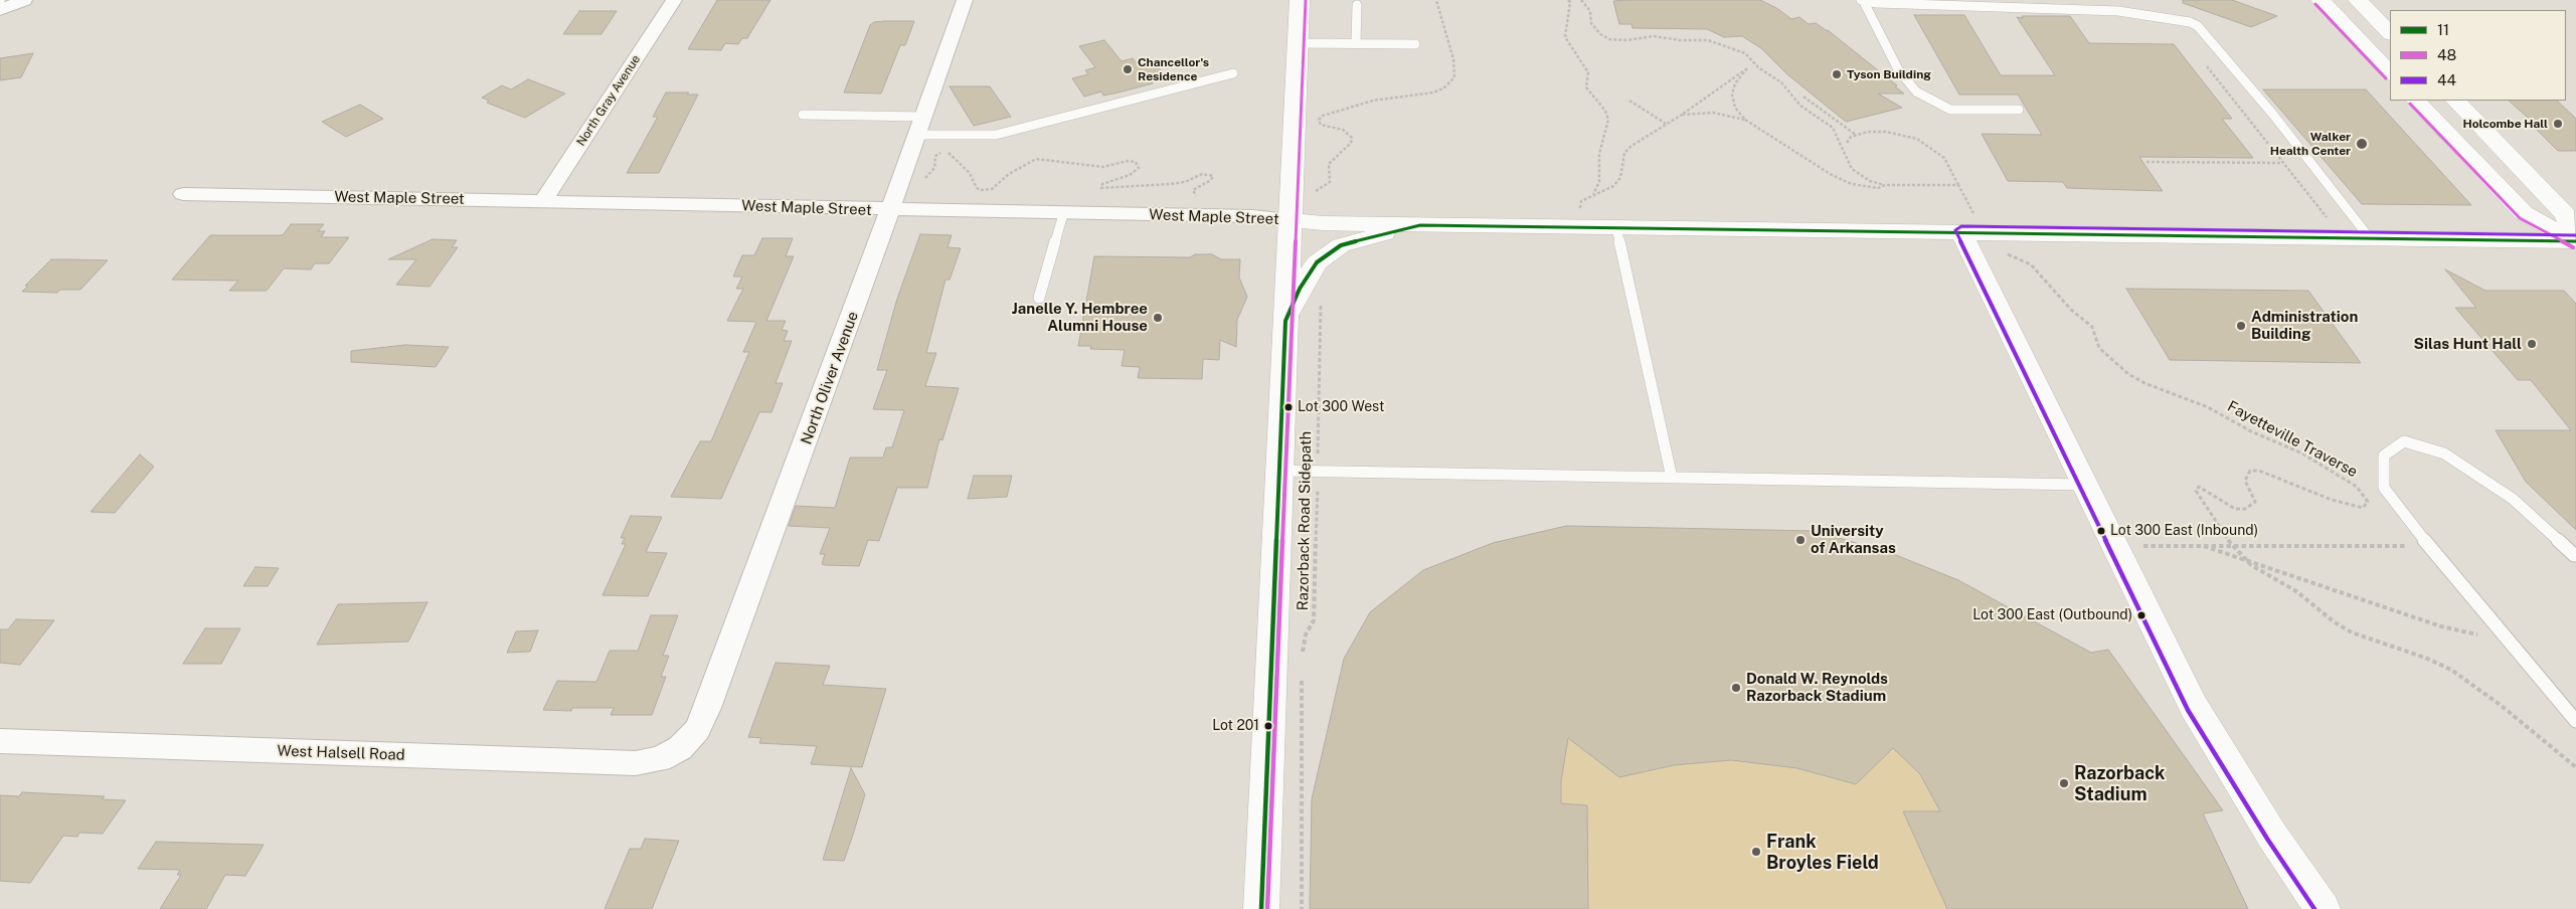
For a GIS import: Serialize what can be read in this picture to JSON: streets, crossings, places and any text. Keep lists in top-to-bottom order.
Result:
{
  "streets": {
    "main road": ["West Maple Street"],
    "street": ["North Gray Avenue", "North Oliver Avenue", "West Halsell Road"],
    "path": ["Fayetteville Traverse", "Razorback Road Sidepath"]
  },
  "crossings": [
    ["North Gray Avenue", "West Maple Street"],
    ["West Maple Street", "North Oliver Avenue"],
    ["North Oliver Avenue", "West Halsell Road"]
  ],
  "places": [
    "Chancellor's Residence",
    "Tyson Building",
    "Holcombe Hall",
    "Walker Health Center",
    "Janelle Y. Hembree Alumni House",
    "Administration Building",
    "Silas Hunt Hall",
    "Lot 300 West",
    "Lot 300 East (Inbound)",
    "University of Arkansas",
    "Lot 300 East (Outbound)",
    "Donald W. Reynolds Razorback Stadium",
    "Lot 201",
    "Razorback Stadium",
    "Frank Broyles Field"
  ],
  "lines": ["transit line 48", "transit line 11", "transit line 44"],
  "legend": ["11", "48", "44"]
}
